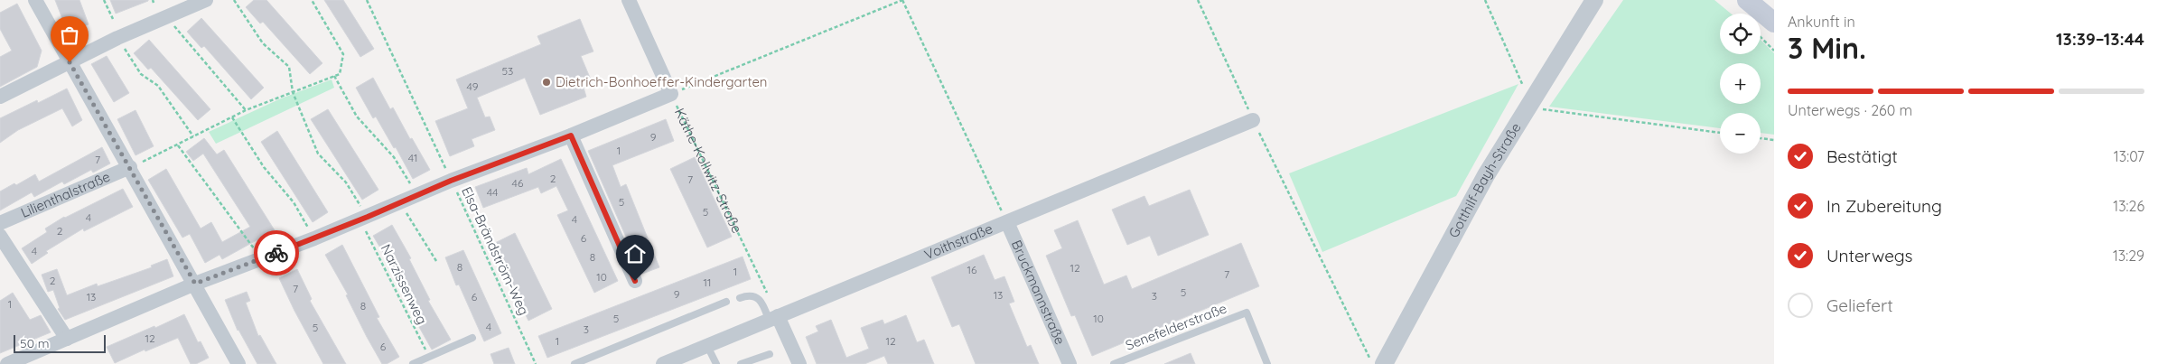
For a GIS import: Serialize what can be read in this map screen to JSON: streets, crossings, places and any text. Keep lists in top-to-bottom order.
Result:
{
  "streets": {
    "street": [
      "Käthe-Kollwitz-Straße",
      "Gotthilf-Bayh-Straße",
      "Lilienthalstraße",
      "Voithstraße",
      "Bruckmannstraße"
    ],
    "lane": ["Senefelderstraße"],
    "path": ["Elsa-Brändström-Weg", "Narzissenweg"]
  },
  "crossings": [
    ["Käthe-Kollwitz-Straße", "Voithstraße"],
    ["Voithstraße", "Bruckmannstraße"]
  ],
  "places": ["Dietrich-Bonhoeffer-Kindergarten"],
  "house_numbers": [
    "53",
    "49",
    "9",
    "1",
    "41",
    "7",
    "2",
    "7",
    "46",
    "44",
    "5",
    "5",
    "4",
    "4",
    "2",
    "6",
    "4",
    "8",
    "8",
    "12",
    "16",
    "1",
    "7",
    "10",
    "2",
    "11",
    "7",
    "5",
    "9",
    "13",
    "3",
    "13",
    "6",
    "1",
    "8",
    "5",
    "10",
    "4",
    "5",
    "3",
    "12",
    "1",
    "12",
    "6"
  ],
  "scale_bar": "50 m",
  "page": {
    "heading": ["3 Min.", "Ankunft in", "13:39–13:44"],
    "map_buttons": ["+", "−"],
    "bar": "Unterwegs · 260 m",
    "list": [
      ["Bestätigt", "13:07"],
      ["In Zubereitung", "13:26"],
      ["Unterwegs", "13:29"],
      "Geliefert"
    ],
    "scale": "50 m"
  }
}
